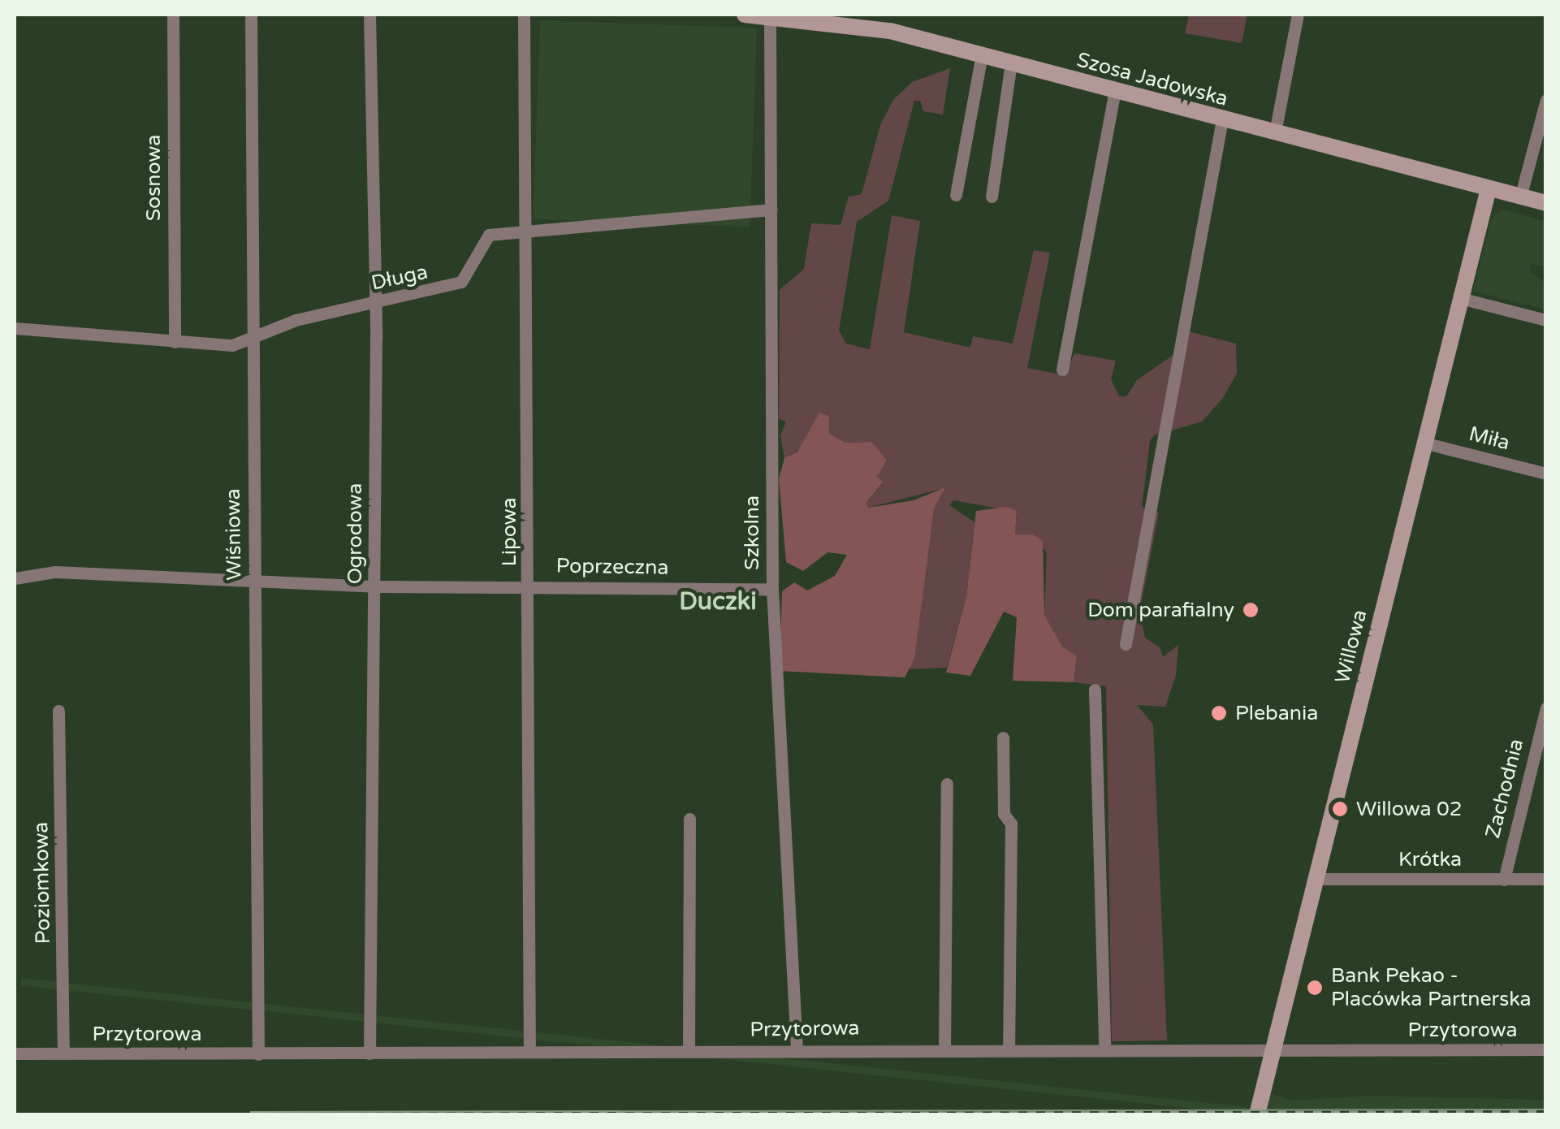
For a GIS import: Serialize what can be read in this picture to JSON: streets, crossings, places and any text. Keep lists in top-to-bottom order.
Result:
{
  "streets": {
    "street": [
      "Szosa Jadowska",
      "Sosnowa",
      "Długa",
      "Miła",
      "Lipowa",
      "Szkolna",
      "Ogrodowa",
      "Wiśniowa",
      "Poprzeczna",
      "Willowa",
      "Zachodnia",
      "Krótka",
      "Poziomkowa",
      "Przytorowa"
    ]
  },
  "crossings": [
    ["Szosa Jadowska", "Szkolna"],
    ["Szosa Jadowska", "Willowa"],
    ["Sosnowa", "Długa"],
    ["Długa", "Lipowa"],
    ["Długa", "Szkolna"],
    ["Długa", "Ogrodowa"],
    ["Długa", "Wiśniowa"],
    ["Miła", "Willowa"],
    ["Lipowa", "Poprzeczna"],
    ["Lipowa", "Przytorowa"],
    ["Szkolna", "Poprzeczna"],
    ["Szkolna", "Przytorowa"],
    ["Ogrodowa", "Poprzeczna"],
    ["Ogrodowa", "Przytorowa"],
    ["Wiśniowa", "Poprzeczna"],
    ["Wiśniowa", "Przytorowa"],
    ["Willowa", "Krótka"],
    ["Willowa", "Przytorowa"],
    ["Zachodnia", "Krótka"],
    ["Poziomkowa", "Przytorowa"]
  ],
  "districts": ["Duczki"],
  "places": [
    "Dom parafialny",
    "Plebania",
    "Willowa 02",
    "Bank Pekao - Placówka Partnerska"
  ]
}
